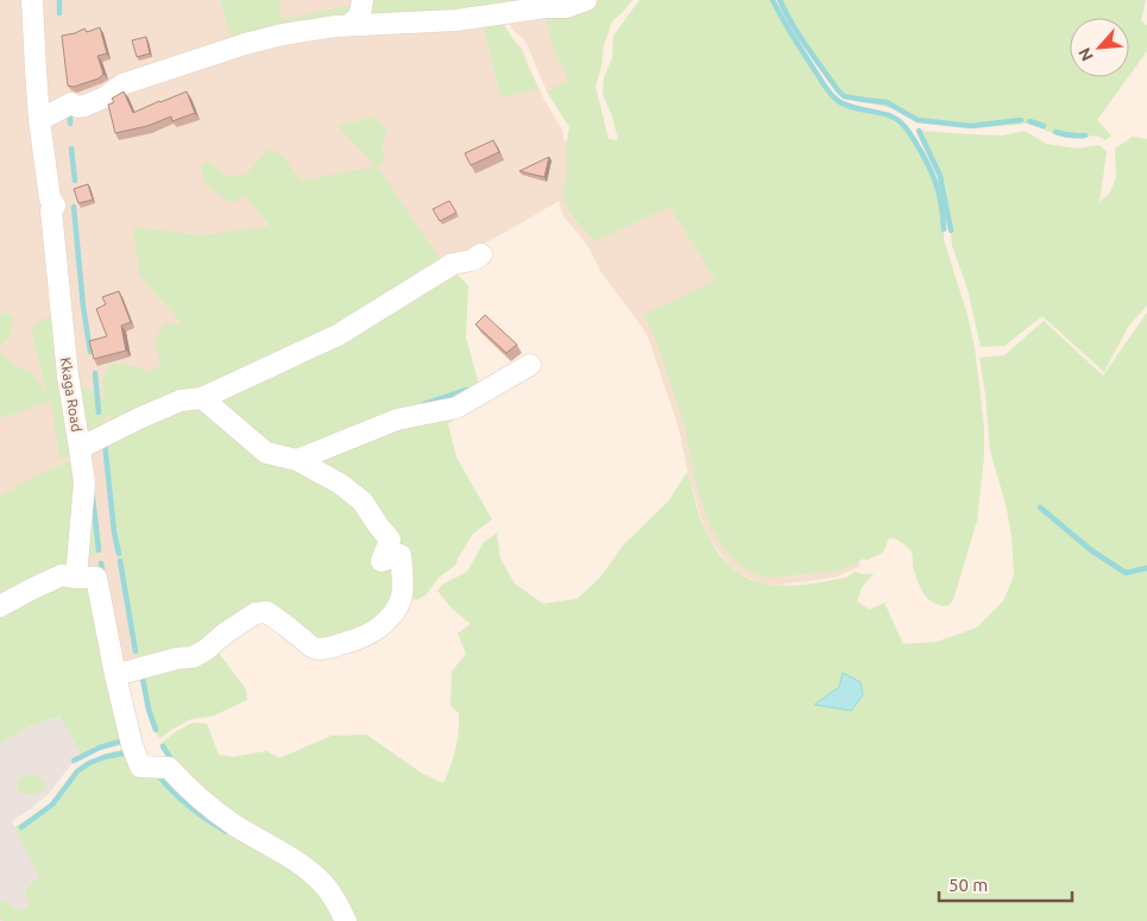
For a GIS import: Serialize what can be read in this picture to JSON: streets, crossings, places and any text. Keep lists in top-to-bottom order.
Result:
{
  "streets": {
    "street": ["Kkaga Road"]
  },
  "scale_bar": "50 m",
  "north": "bottom left"
}
